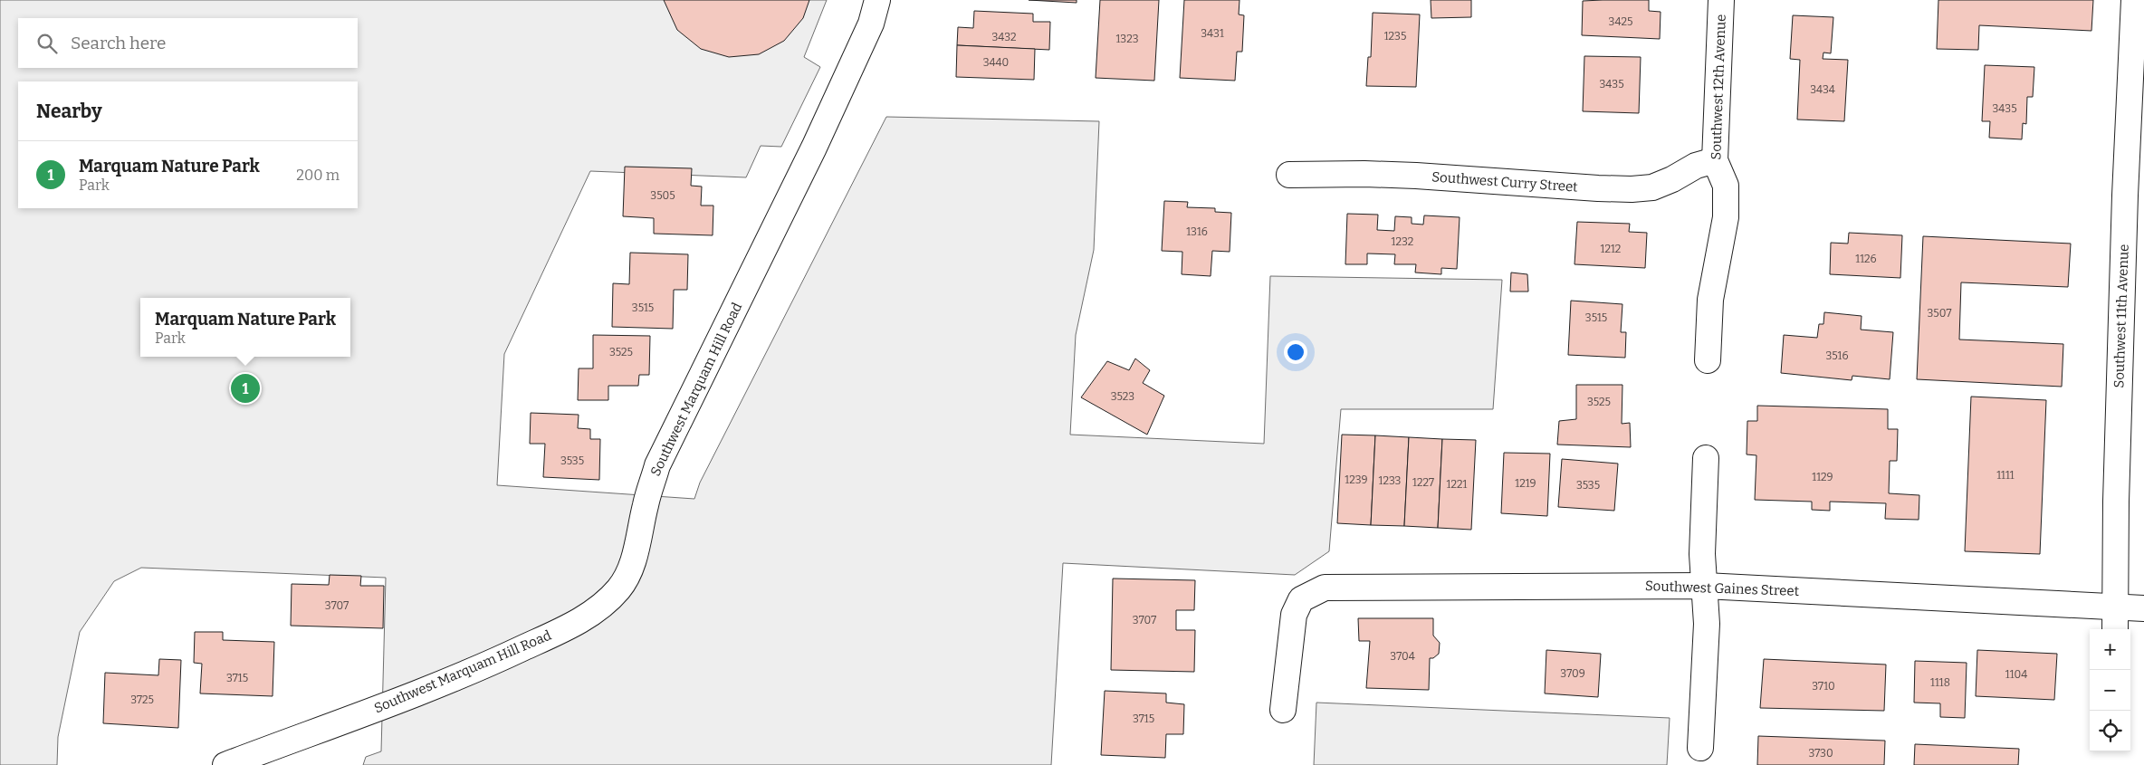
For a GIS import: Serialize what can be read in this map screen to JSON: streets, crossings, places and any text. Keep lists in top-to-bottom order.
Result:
{
  "streets": {
    "street": [
      "Southwest 12th Avenue",
      "Southwest Curry Street",
      "Southwest 11th Avenue",
      "Southwest Marquam Hill Road",
      "Southwest Gaines Street"
    ]
  },
  "crossings": [
    ["Southwest 12th Avenue", "Southwest Curry Street"],
    ["Southwest 11th Avenue", "Southwest Gaines Street"]
  ],
  "house_numbers": [
    "3425",
    "3431",
    "1235",
    "3432",
    "1323",
    "3440",
    "3435",
    "3434",
    "3435",
    "3505",
    "1316",
    "1232",
    "1212",
    "1126",
    "3515",
    "3507",
    "3515",
    "3525",
    "3516",
    "3523",
    "3525",
    "3535",
    "1111",
    "1129",
    "1239",
    "1233",
    "1227",
    "1219",
    "1221",
    "3535",
    "3707",
    "3707",
    "3704",
    "3709",
    "1104",
    "3715",
    "1118",
    "3710",
    "3725",
    "3715",
    "3730"
  ],
  "page": {
    "search": "Search here",
    "heading": "Nearby",
    "list": [
      {
        "mark": "1",
        "name": "Marquam Nature Park",
        "note": "Park",
        "value": "200 m"
      }
    ],
    "popup": ["Marquam Nature Park", "Park"],
    "pins": "1",
    "map_buttons": ["+", "−"]
  }
}
